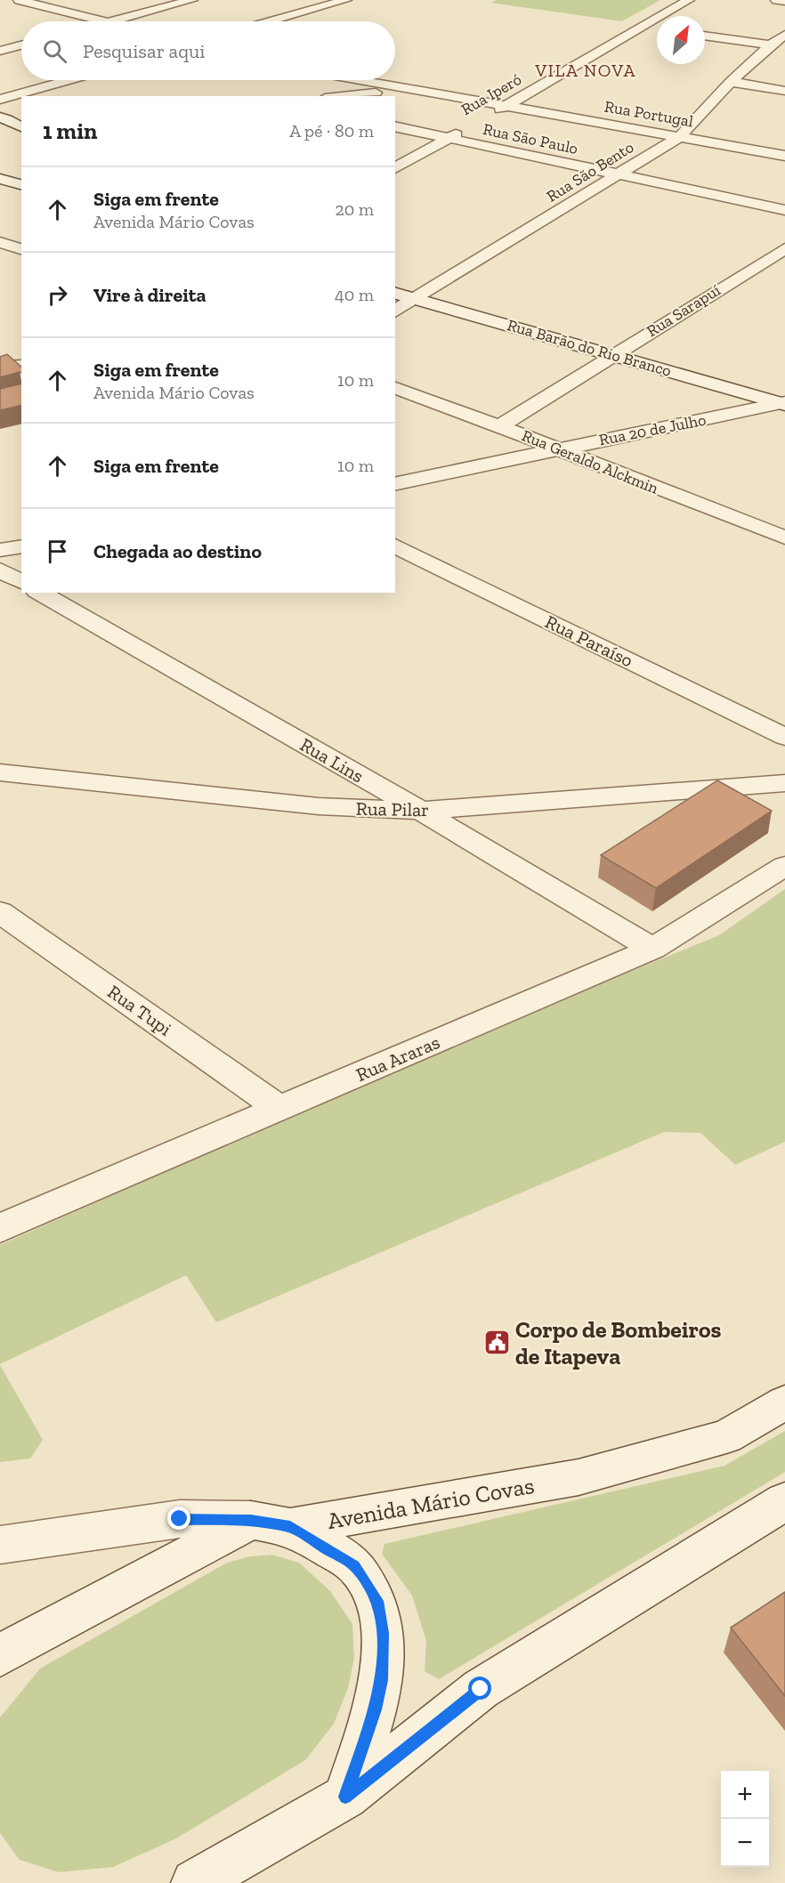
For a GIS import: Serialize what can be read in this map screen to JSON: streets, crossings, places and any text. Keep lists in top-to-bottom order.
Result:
{
  "streets": {
    "street": [
      "Rua Iperó",
      "Rua Portugal",
      "Rua São Paulo",
      "Rua São Bento",
      "Rua Sarapuí",
      "Rua Barão do Rio Branco",
      "Rua 20 de Julho",
      "Rua Geraldo Alckmin",
      "Rua Paraíso",
      "Rua Lins",
      "Rua Pilar",
      "Rua Tupi",
      "Rua Araras",
      "Avenida Mário Covas"
    ]
  },
  "crossings": [
    ["Rua Iperó", "Rua Portugal"],
    ["Rua Iperó", "Rua São Paulo"],
    ["Rua Portugal", "Rua São Bento"],
    ["Rua São Paulo", "Rua São Bento"],
    ["Rua São Bento", "Rua Barão do Rio Branco"],
    ["Rua Sarapuí", "Rua Barão do Rio Branco"],
    ["Rua Sarapuí", "Rua Geraldo Alckmin"],
    ["Rua Barão do Rio Branco", "Rua 20 de Julho"],
    ["Rua 20 de Julho", "Rua Geraldo Alckmin"],
    ["Rua Lins", "Rua Pilar"],
    ["Rua Lins", "Rua Araras"],
    ["Rua Tupi", "Rua Araras"]
  ],
  "districts": ["VILA NOVA"],
  "places": {
    "public building": ["Corpo de Bombeiros de Itapeva"]
  },
  "north": "top right",
  "page": {
    "search": "Pesquisar aqui",
    "heading": ["1 min", "A pé · 80 m"],
    "list": [
      ["Siga em frente", "Avenida Mário Covas", "20 m"],
      ["Vire à direita", "40 m"],
      ["Siga em frente", "Avenida Mário Covas", "10 m"],
      ["Siga em frente", "10 m"],
      "Chegada ao destino"
    ],
    "map_buttons": ["+", "−"]
  }
}
